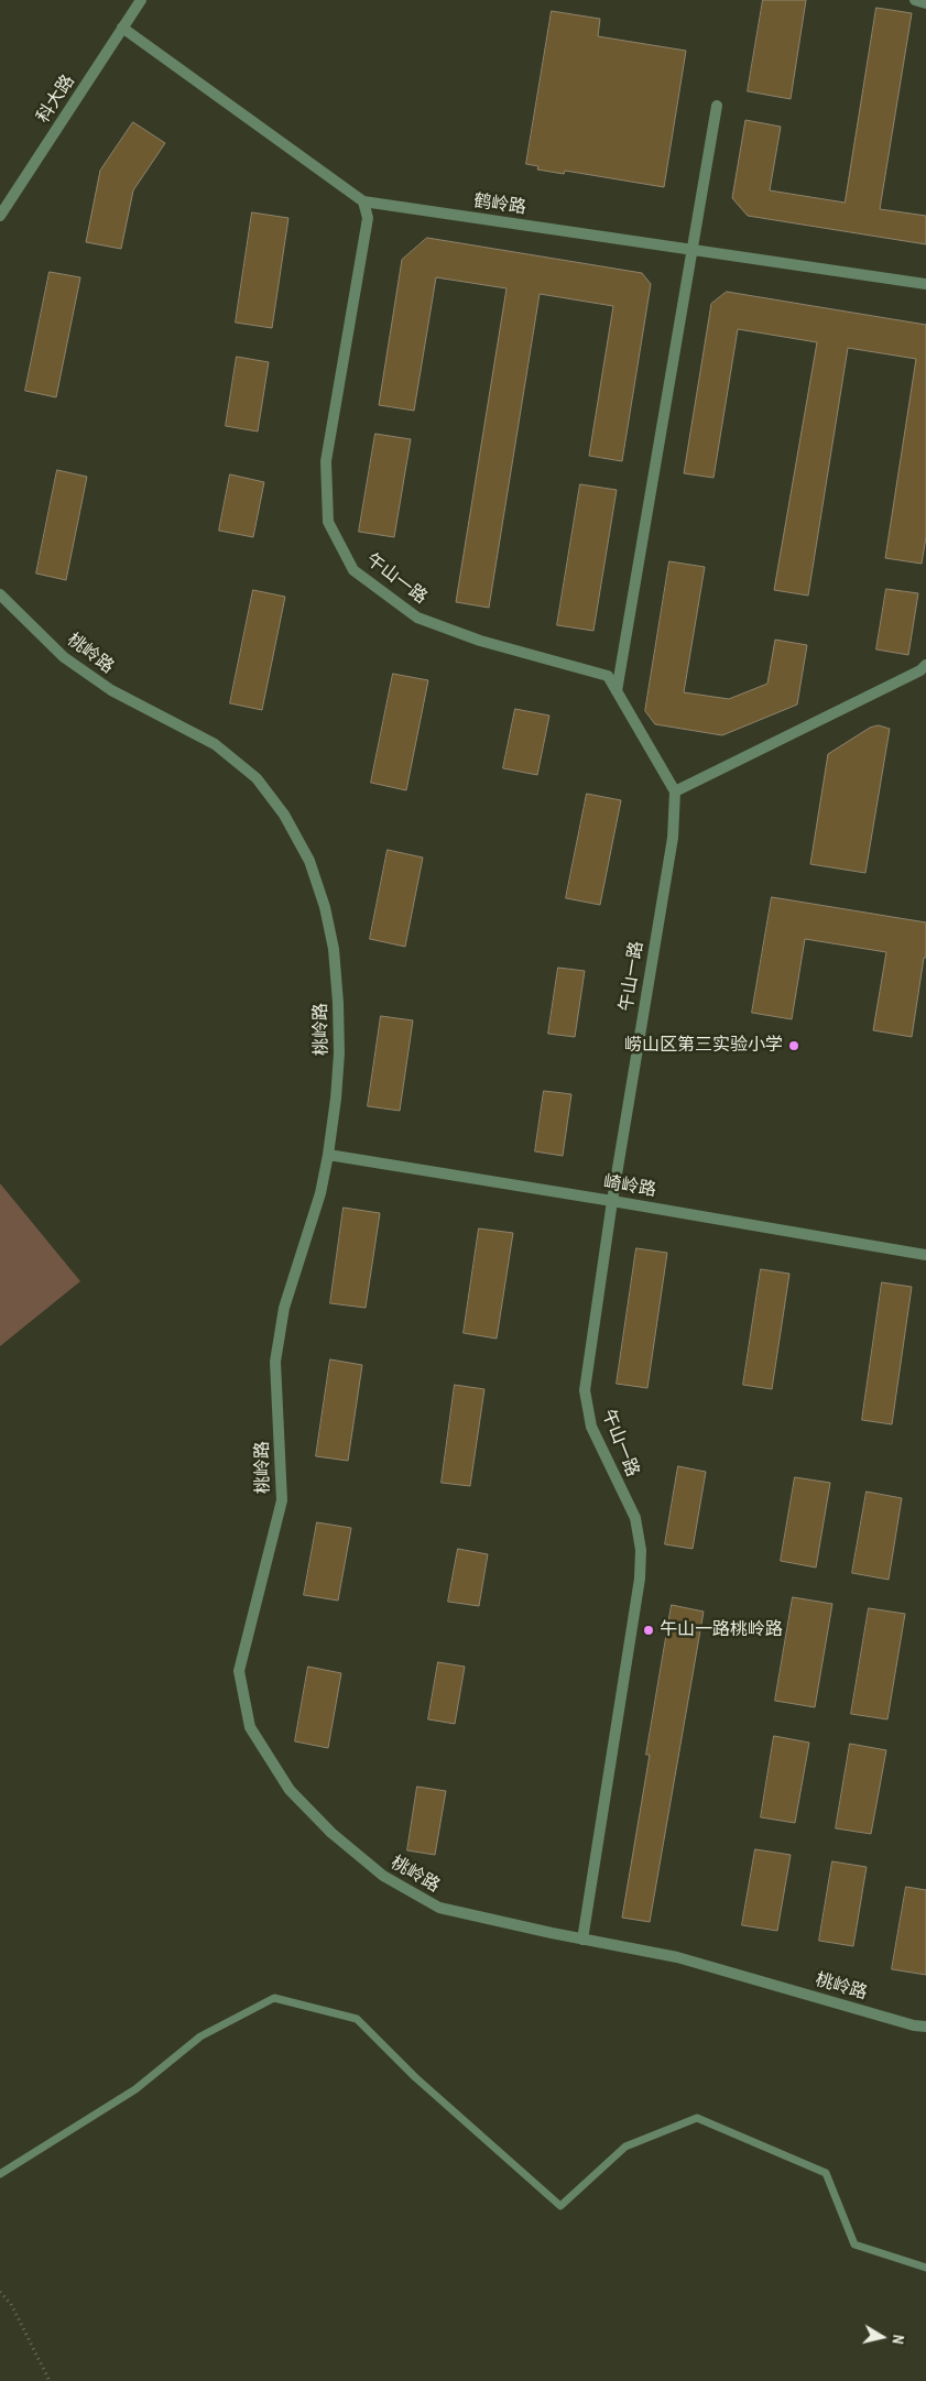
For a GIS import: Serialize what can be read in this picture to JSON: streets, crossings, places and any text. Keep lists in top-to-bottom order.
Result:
{
  "streets": {
    "street": [
      "科大路",
      "鹤岭路",
      "午山一路",
      "桃岭路",
      "崎岭路"
    ]
  },
  "crossings": [
    ["科大路", "鹤岭路"],
    ["鹤岭路", "午山一路"],
    ["午山一路", "桃岭路"],
    ["午山一路", "崎岭路"],
    ["桃岭路", "崎岭路"]
  ],
  "places": ["崂山区第三实验小学", "午山一路桃岭路"],
  "north": "right"
}
